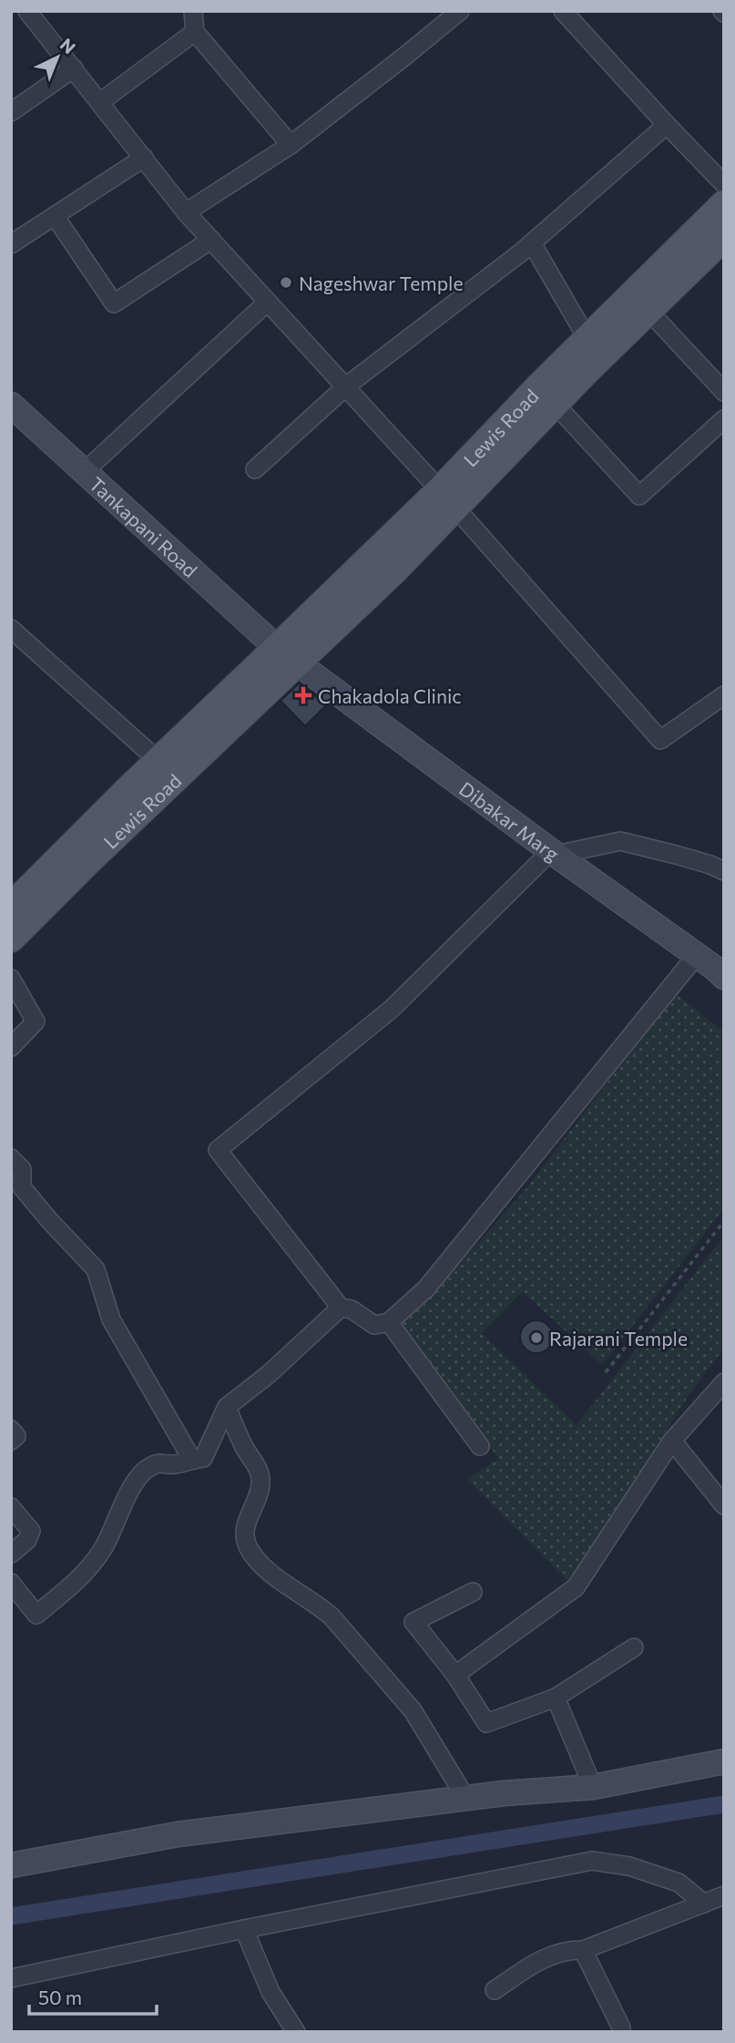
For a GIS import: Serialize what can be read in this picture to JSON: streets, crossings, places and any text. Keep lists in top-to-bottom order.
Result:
{
  "streets": {
    "main road": ["Lewis Road", "Tankapani Road", "Dibakar Marg"]
  },
  "crossings": [
    ["Lewis Road", "Tankapani Road"],
    ["Lewis Road", "Dibakar Marg"],
    ["Tankapani Road", "Dibakar Marg"]
  ],
  "places": {
    "other": ["Nageshwar Temple", "Rajarani Temple"],
    "health": ["Chakadola Clinic"]
  },
  "scale_bar": "50 m",
  "north": "top right"
}
